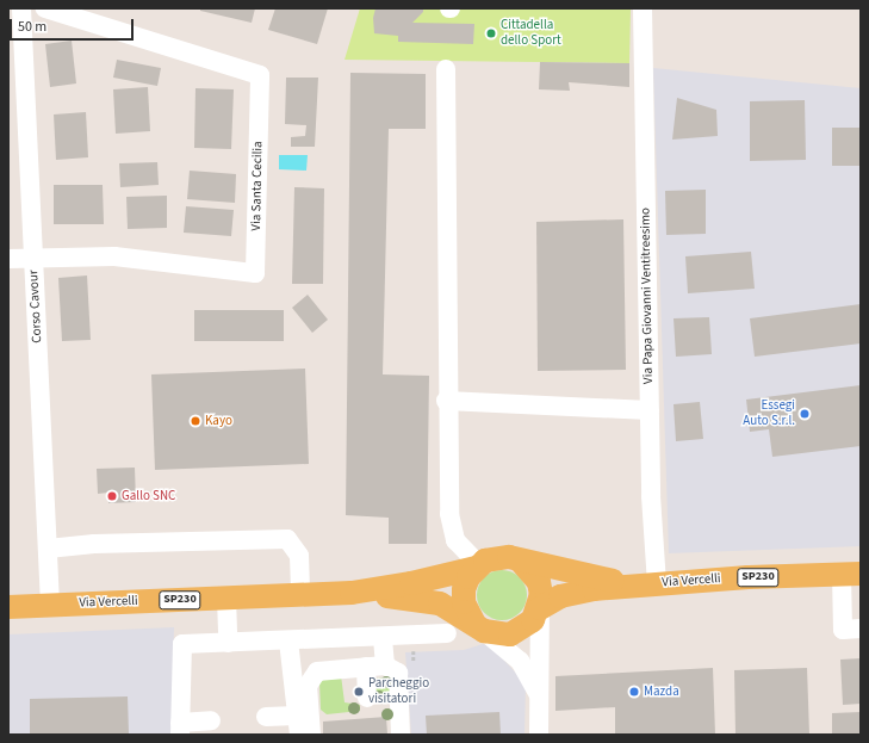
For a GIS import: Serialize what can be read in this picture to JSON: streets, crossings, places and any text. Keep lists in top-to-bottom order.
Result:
{
  "streets": {
    "main road": ["SP230", "Via Vercelli"],
    "street": ["Via Santa Cecilia", "Via Papa Giovanni Ventitreesimo", "Corso Cavour"]
  },
  "crossings": [
    ["Via Santa Cecilia", "Corso Cavour"],
    ["Via Papa Giovanni Ventitreesimo", "Via Vercelli"],
    ["Corso Cavour", "Via Vercelli"]
  ],
  "places": [
    "Cittadella dello Sport",
    "Essegi Auto S.r.l.",
    "Kayo",
    "Gallo SNC",
    "Parcheggio visitatori",
    "Mazda"
  ],
  "scale_bar": "50 m"
}
